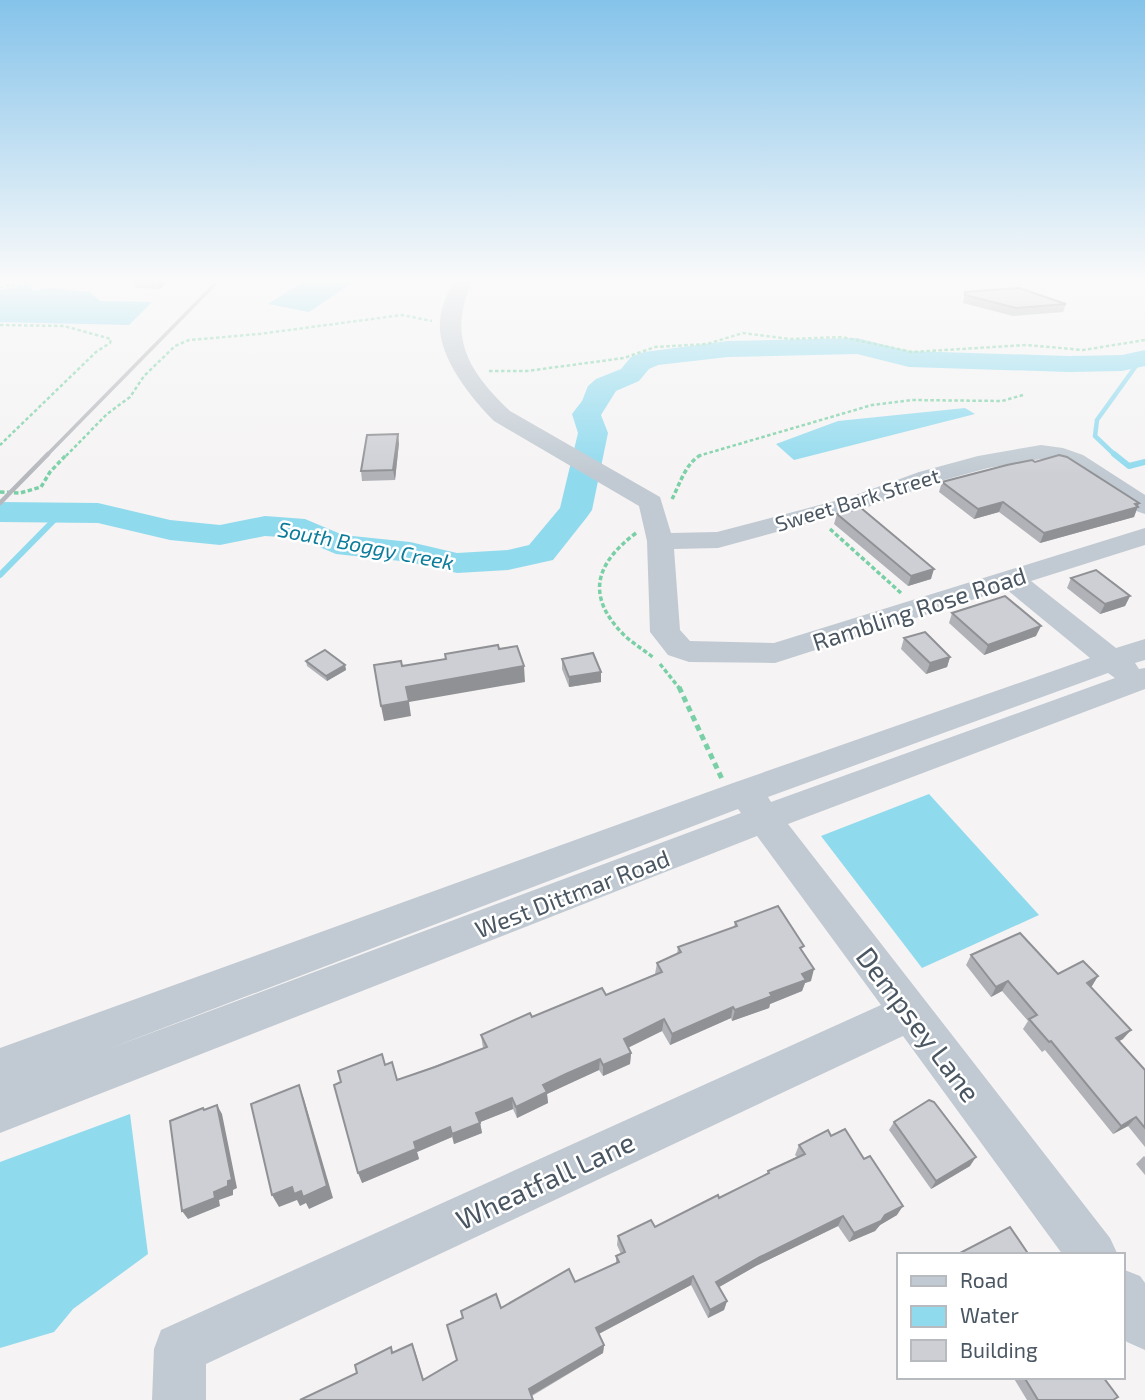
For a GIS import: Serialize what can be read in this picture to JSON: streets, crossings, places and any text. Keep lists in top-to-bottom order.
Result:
{
  "streets": {
    "street": [
      "Sweet Bark Street",
      "Rambling Rose Road",
      "West Dittmar Road",
      "Dempsey Lane",
      "Wheatfall Lane"
    ]
  },
  "crossings": [
    ["Sweet Bark Street", "Rambling Rose Road"],
    ["West Dittmar Road", "Dempsey Lane"],
    ["Dempsey Lane", "Wheatfall Lane"]
  ],
  "water": ["South Boggy Creek"],
  "legend": ["Road", "Water", "Building"]
}
